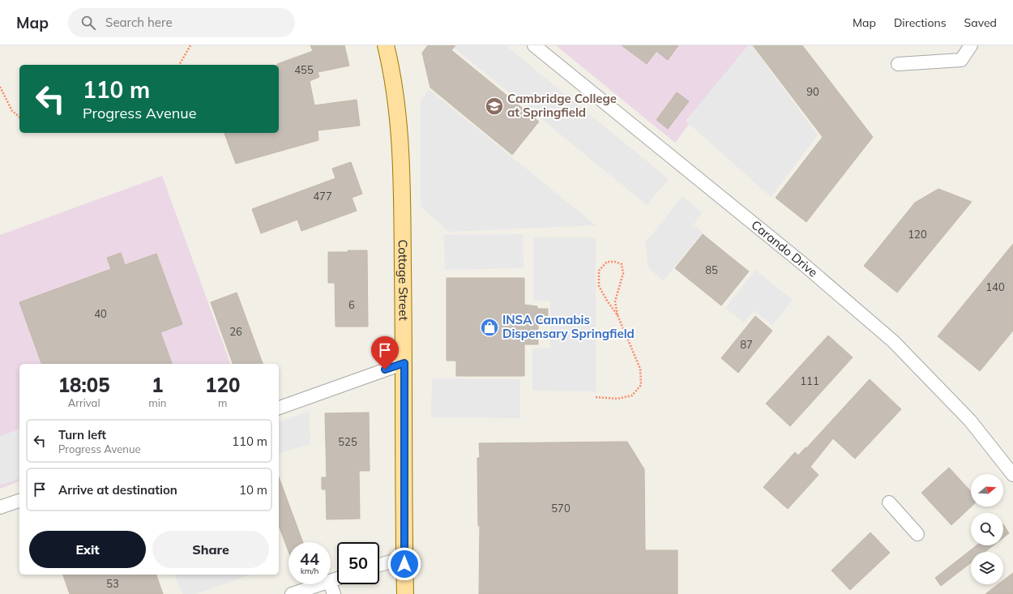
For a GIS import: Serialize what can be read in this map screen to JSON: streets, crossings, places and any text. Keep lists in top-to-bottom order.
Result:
{
  "streets": {
    "main road": ["Cottage Street"],
    "street": ["Carando Drive"]
  },
  "places": {
    "school or university": ["Cambridge College at Springfield"],
    "shop": ["INSA Cannabis Dispensary Springfield"]
  },
  "house_numbers": [
    "455",
    "90",
    "477",
    "120",
    "85",
    "140",
    "6",
    "40",
    "26",
    "87",
    "111",
    "525",
    "570",
    "53"
  ],
  "north": "right",
  "page": {
    "header": "Map",
    "search": "Search here",
    "nav": ["Map", "Directions", "Saved"],
    "turn": ["110 m", "Progress Avenue"],
    "eta": [
      "18:05",
      "Arrival",
      "1",
      "min",
      "120",
      "m"
    ],
    "list": [
      {
        "name": "Turn left",
        "note": "Progress Avenue",
        "value": "110 m"
      },
      {
        "name": "Arrive at destination",
        "value": "10 m"
      }
    ],
    "buttons": ["Exit", "Share"],
    "speed": "44 km/h",
    "limit": "50"
  }
}
